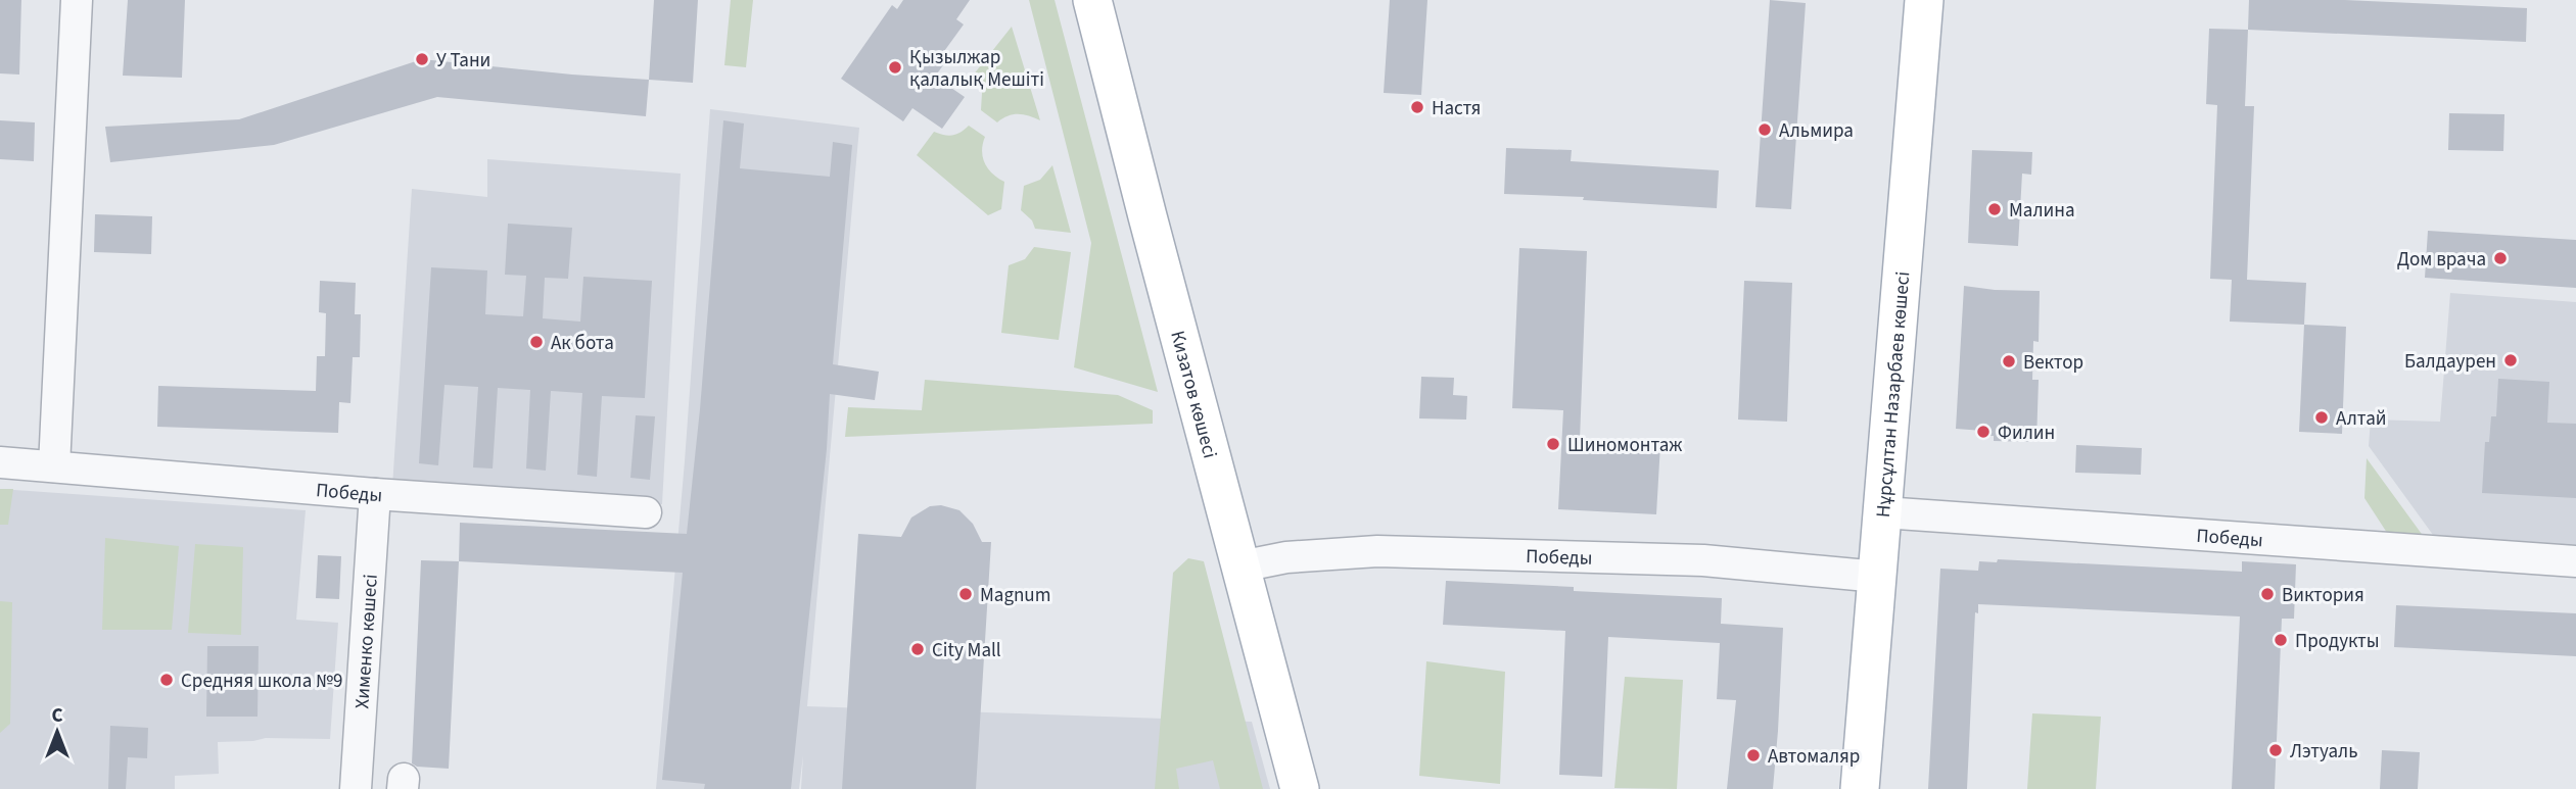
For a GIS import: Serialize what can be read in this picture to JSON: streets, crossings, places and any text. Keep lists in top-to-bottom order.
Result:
{
  "streets": {
    "main road": ["Нұрсұлтан Назарбаев көшесі", "Кизатов көшесі"],
    "street": ["Победы", "Хименко көшесі"]
  },
  "crossings": [
    ["Нұрсұлтан Назарбаев көшесі", "Победы"],
    ["Кизатов көшесі", "Победы"],
    ["Победы", "Хименко көшесі"]
  ],
  "places": [
    "У Тани",
    "Қызылжар қалалық Мешіті",
    "Настя",
    "Альмира",
    "Малина",
    "Дом врача",
    "Ак бота",
    "Балдаурен",
    "Вектор",
    "Алтай",
    "Филин",
    "Шиномонтаж",
    "Magnum",
    "Виктория",
    "Продукты",
    "City Mall",
    "Средняя школа №9",
    "Лэтуаль",
    "Автомаляр"
  ],
  "north": "top"
}
